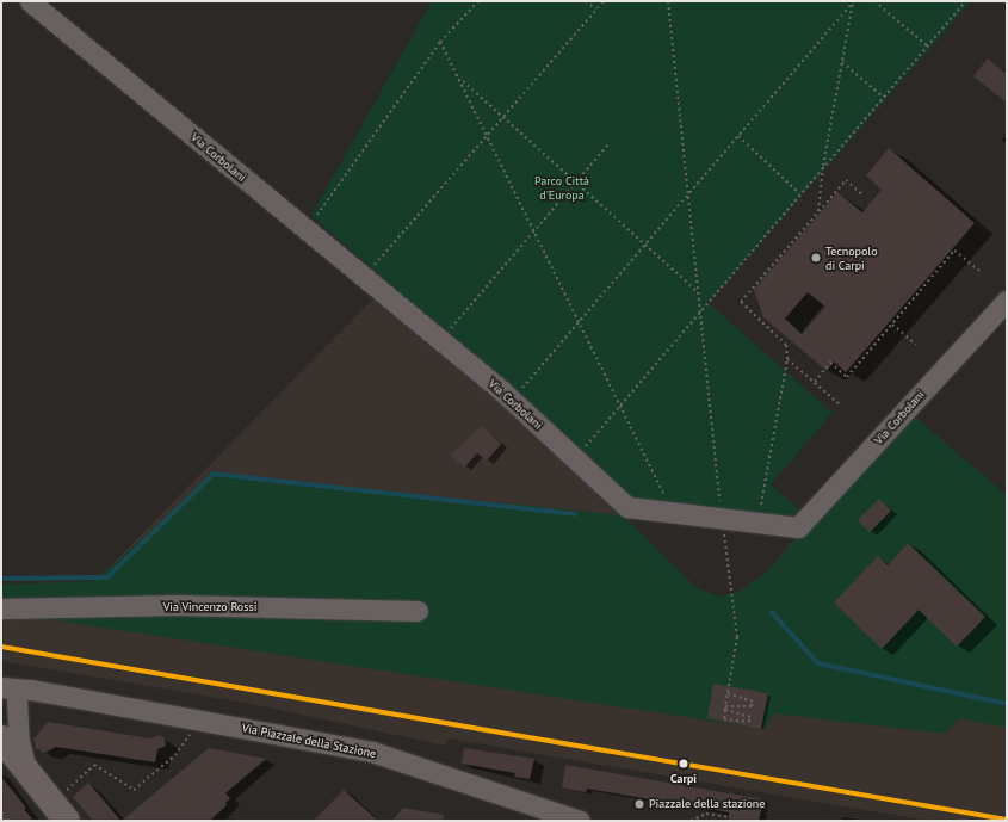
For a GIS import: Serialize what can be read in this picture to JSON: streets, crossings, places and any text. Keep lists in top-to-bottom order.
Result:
{
  "streets": {
    "street": ["Via Corbolani", "Via Vincenzo Rossi", "Via Piazzale della Stazione"]
  },
  "parks": ["Parco Città d'Europa"],
  "places": ["Tecnopolo di Carpi", "Carpi", "Piazzale della stazione"]
}
